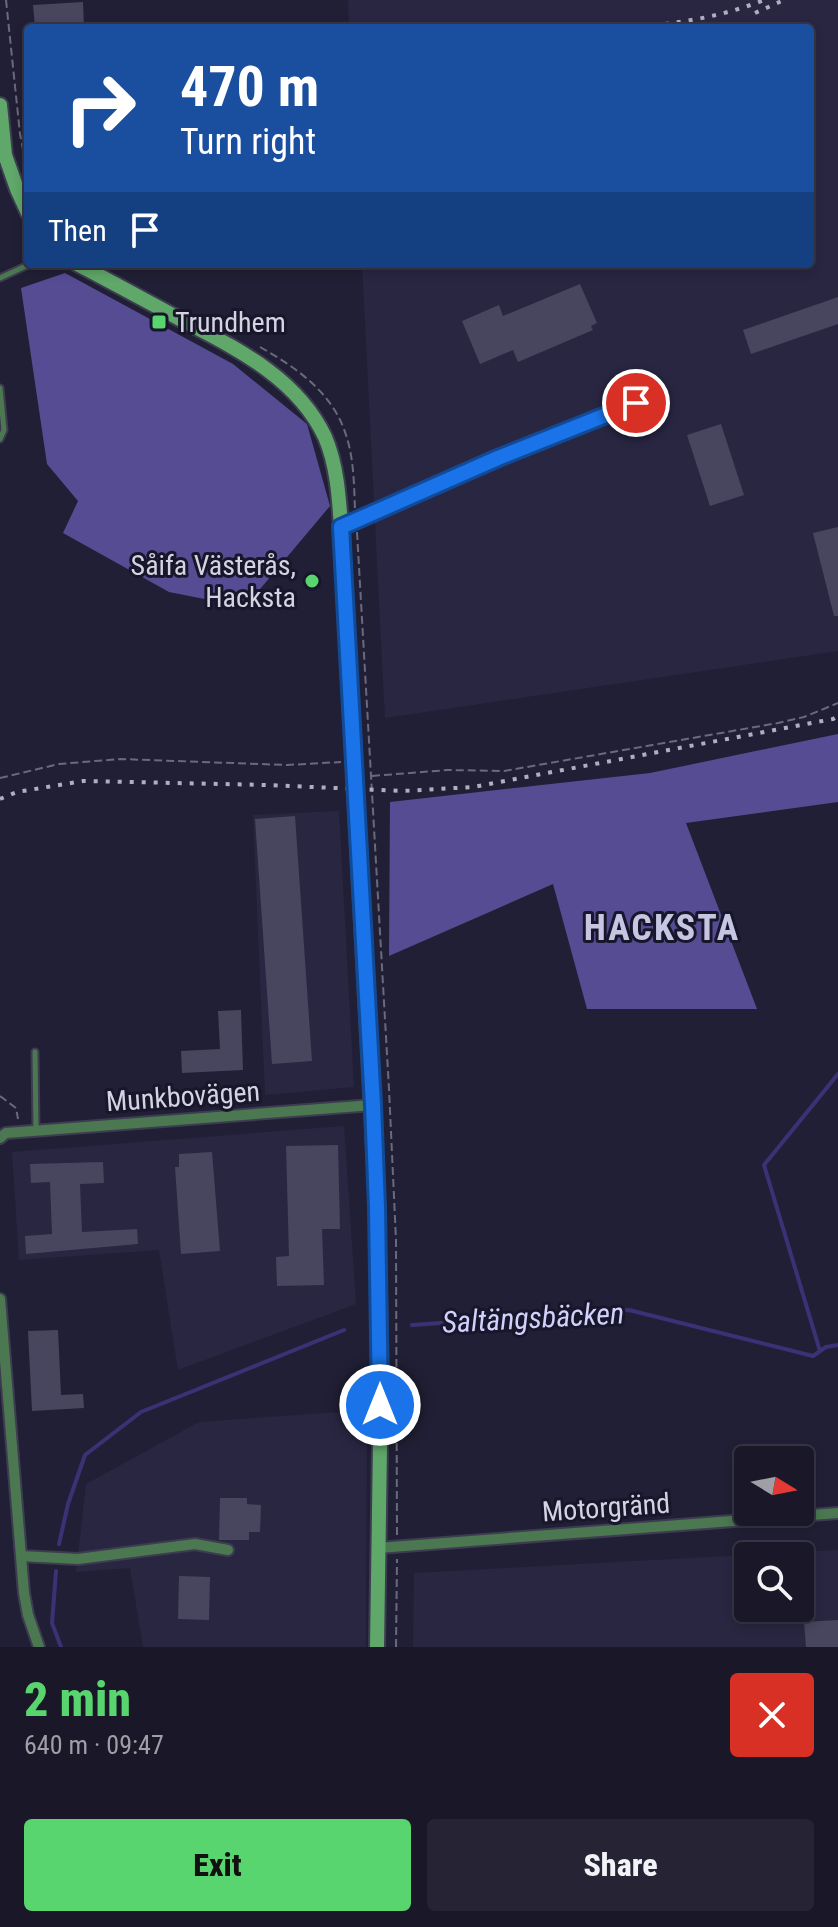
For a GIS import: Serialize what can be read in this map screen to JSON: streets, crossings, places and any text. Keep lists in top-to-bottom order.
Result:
{
  "streets": {
    "street": ["Munkbovägen", "Motorgränd"]
  },
  "districts": ["HACKSTA"],
  "water": ["Saltängsbäcken"],
  "places": {
    "transit": ["Trundhem"],
    "other": ["Såifa Västerås, Hacksta"]
  },
  "north": "right",
  "page": {
    "turn": ["470 m", "Turn right"],
    "then": "Then",
    "heading": ["2 min", "640 m · 09:47"],
    "buttons": ["Exit", "Share"]
  }
}
